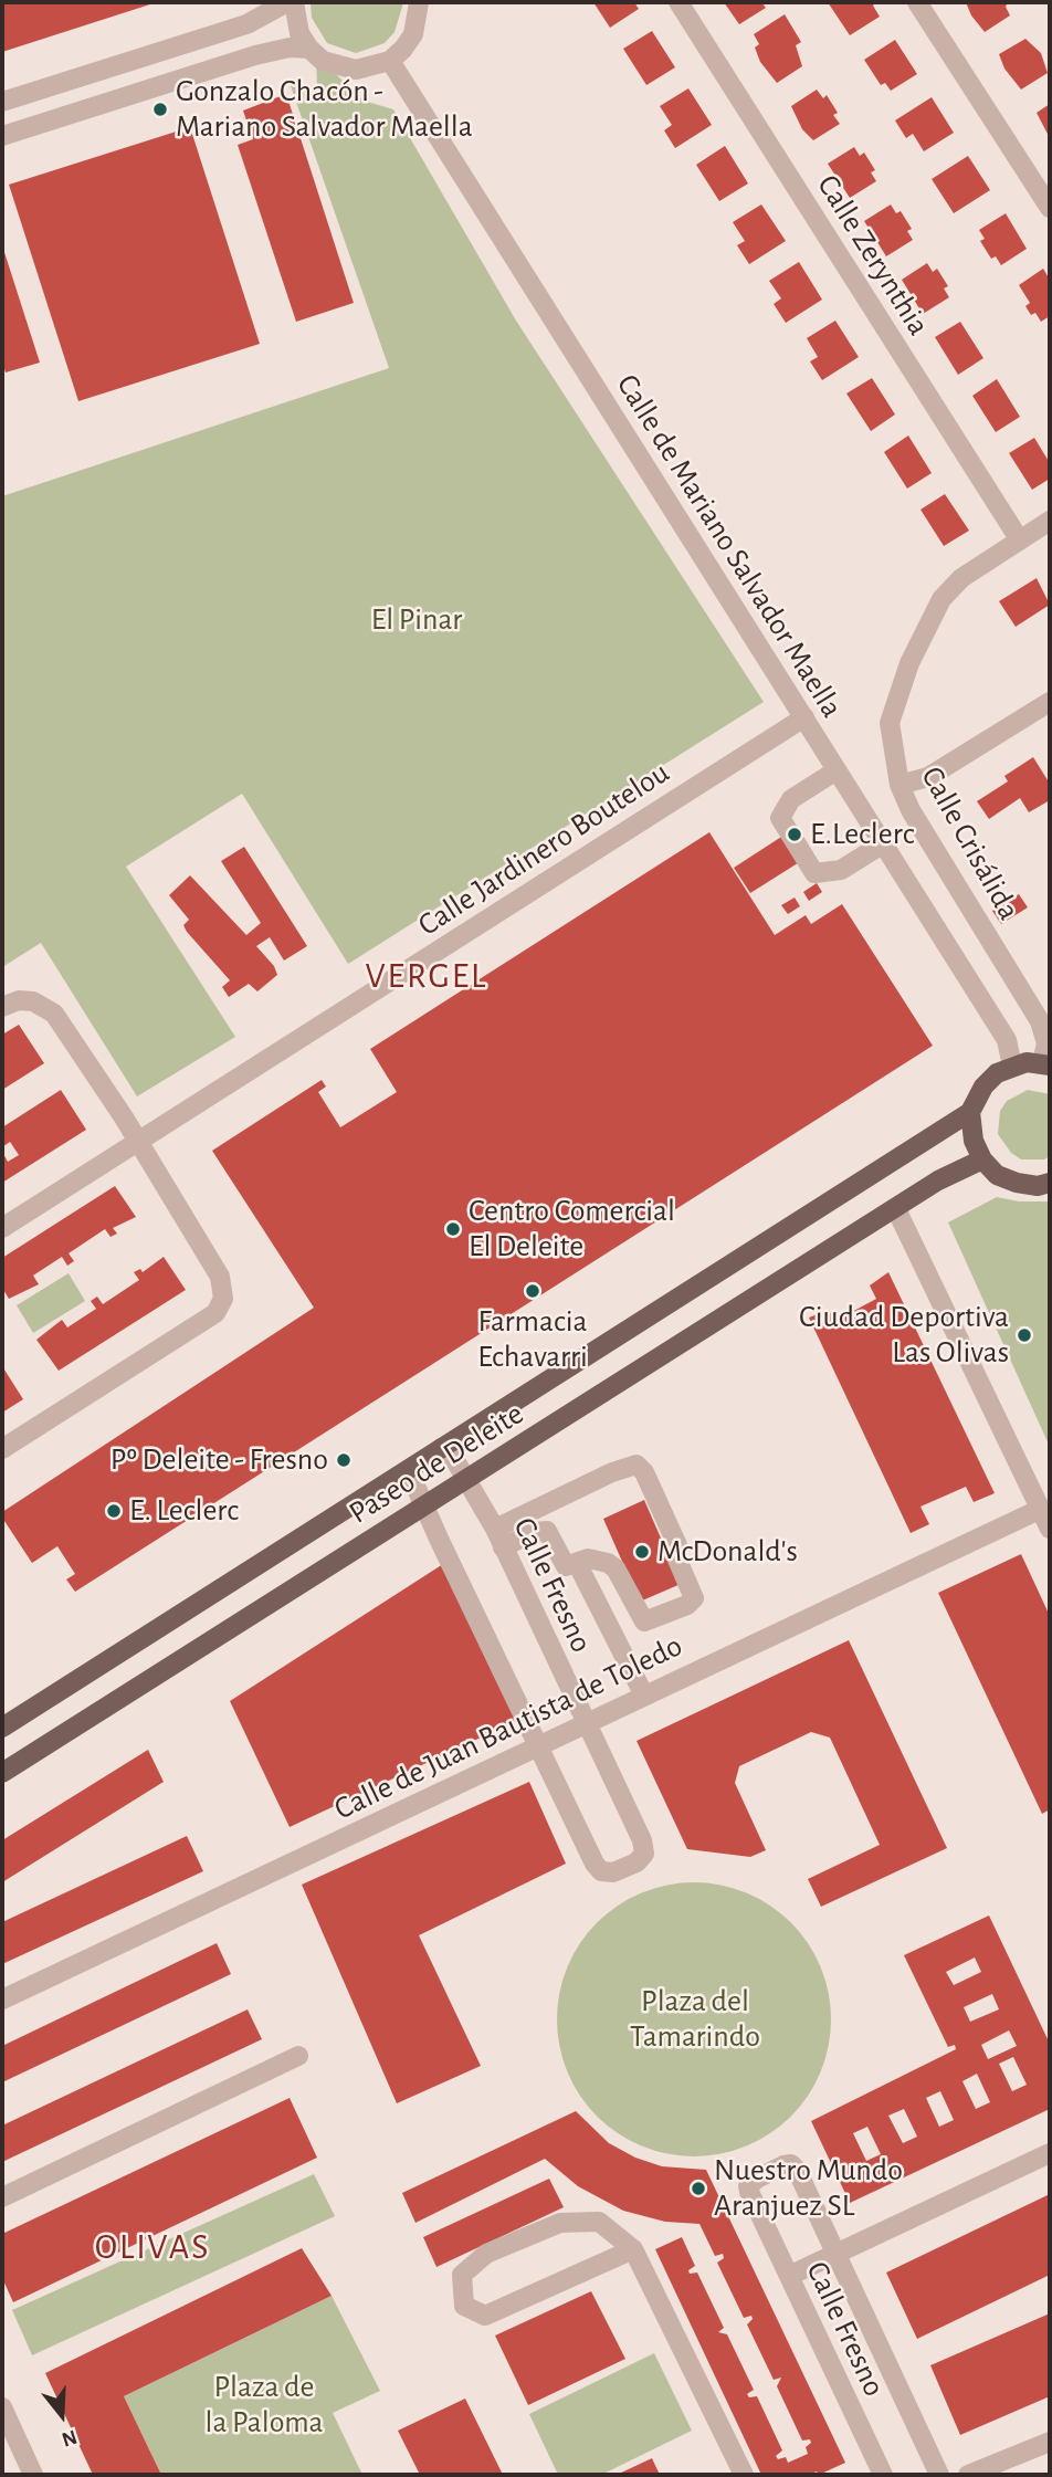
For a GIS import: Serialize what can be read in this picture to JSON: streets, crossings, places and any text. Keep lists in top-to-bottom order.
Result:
{
  "streets": {
    "main road": ["Paseo de Deleite"],
    "street": [
      "Calle Zerynthia",
      "Calle de Mariano Salvador Maella",
      "Calle Crisálida",
      "Calle Jardinero Boutelou",
      "Calle Fresno",
      "Calle de Juan Bautista de Toledo"
    ]
  },
  "crossings": [
    ["Calle Zerynthia", "Calle Crisálida"],
    ["Calle de Mariano Salvador Maella", "Calle Jardinero Boutelou"],
    ["Paseo de Deleite", "Calle Fresno"],
    ["Calle Fresno", "Calle de Juan Bautista de Toledo"]
  ],
  "districts": ["VERGEL", "OLIVAS"],
  "parks": ["El Pinar", "Plaza del Tamarindo", "Plaza de la Paloma"],
  "places": [
    "Gonzalo Chacón - Mariano Salvador Maella",
    "E.Leclerc",
    "Centro Comercial El Deleite",
    "Farmacia Echavarri",
    "Ciudad Deportiva Las Olivas",
    "Pº Deleite - Fresno",
    "E. Leclerc",
    "McDonald's",
    "Nuestro Mundo Aranjuez SL"
  ],
  "north": "bottom"
}
